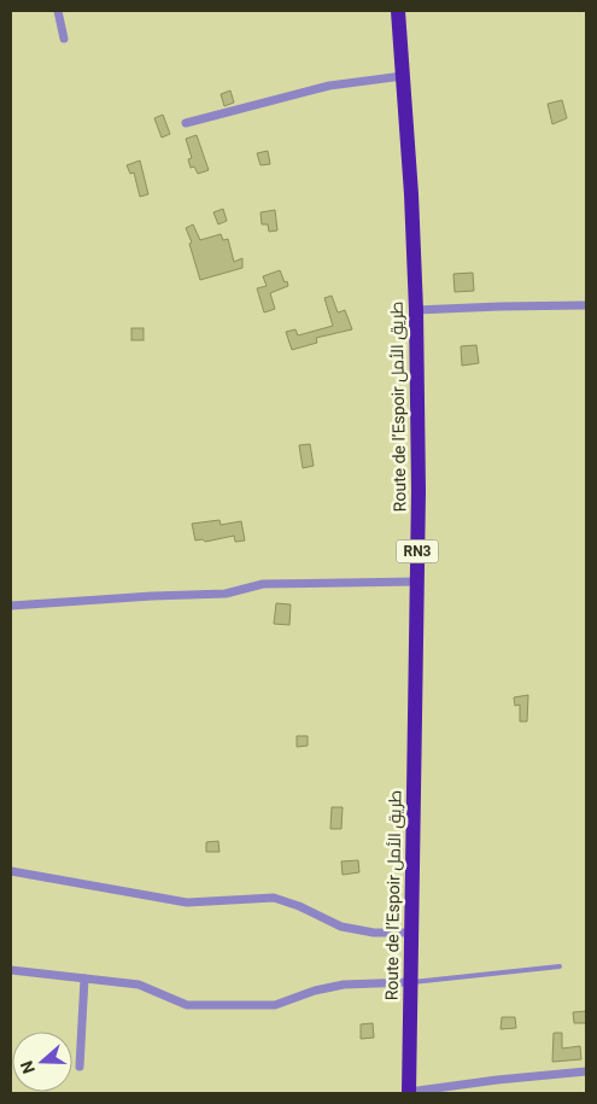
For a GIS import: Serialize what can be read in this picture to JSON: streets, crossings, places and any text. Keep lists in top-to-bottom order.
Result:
{
  "streets": {
    "highway": ["Route de l’Espoir طريق الأمل", "RN3"]
  },
  "north": "left"
}
